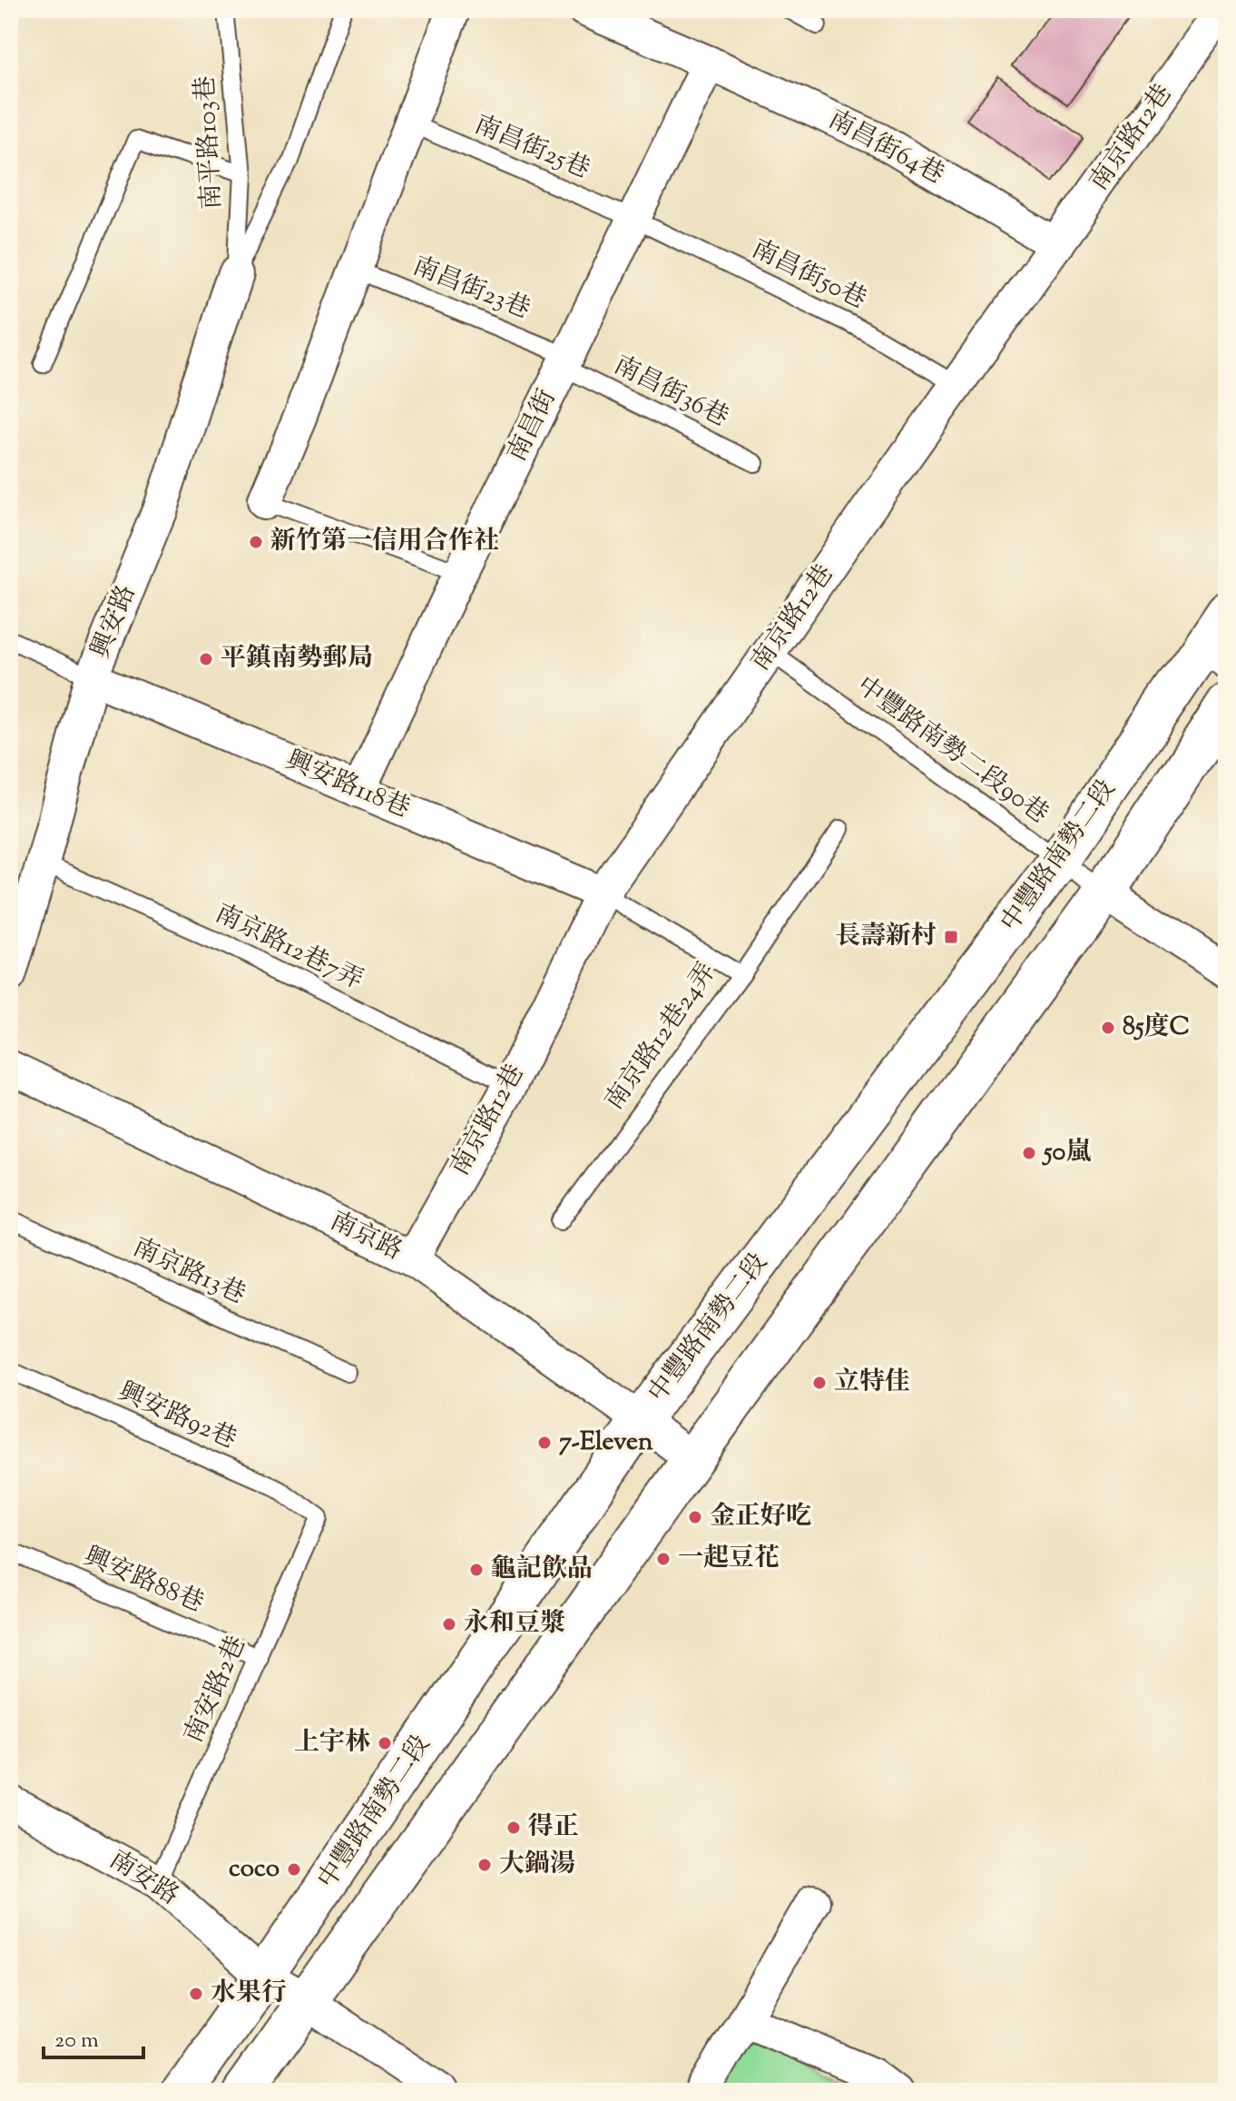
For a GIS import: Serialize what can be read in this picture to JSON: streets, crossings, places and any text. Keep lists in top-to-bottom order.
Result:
{
  "streets": {
    "main road": ["中豐路南勢二段"],
    "street": [
      "南京路12巷",
      "南昌街64巷",
      "南昌街",
      "興安路",
      "興安路118巷",
      "南京路",
      "南安路"
    ],
    "lane": [
      "南平路103巷",
      "南昌街25巷",
      "南昌街50巷",
      "南昌街23巷",
      "南昌街36巷",
      "中豐路南勢二段90巷",
      "南京路12巷7弄",
      "南京路12巷24弄",
      "南京路13巷",
      "興安路92巷",
      "興安路88巷",
      "南安路2巷"
    ]
  },
  "crossings": [
    ["南京路12巷", "南昌街64巷"],
    ["南京路12巷", "南昌街50巷"],
    ["南京路12巷", "中豐路南勢二段90巷"],
    ["南京路12巷", "興安路118巷"],
    ["南京路12巷", "南京路12巷7弄"],
    ["南京路12巷", "南京路12巷24弄"],
    ["南京路12巷", "南京路"],
    ["南平路103巷", "興安路"],
    ["南昌街25巷", "南昌街50巷"],
    ["南昌街25巷", "南昌街"],
    ["南昌街64巷", "南昌街"],
    ["南昌街50巷", "南昌街"],
    ["南昌街23巷", "南昌街36巷"],
    ["南昌街23巷", "南昌街"],
    ["南昌街36巷", "南昌街"],
    ["南昌街", "興安路118巷"],
    ["興安路", "興安路118巷"],
    ["興安路", "南京路12巷7弄"],
    ["中豐路南勢二段90巷", "中豐路南勢二段"],
    ["興安路118巷", "南京路12巷24弄"],
    ["中豐路南勢二段", "南京路"],
    ["中豐路南勢二段", "南安路"],
    ["興安路92巷", "南安路2巷"],
    ["興安路88巷", "南安路2巷"],
    ["南安路2巷", "南安路"]
  ],
  "places": {
    "other": [
      "新竹第一信用合作社",
      "平鎮南勢郵局",
      "85度C",
      "50嵐",
      "立特佳",
      "7-Eleven",
      "金正好吃",
      "一起豆花",
      "龜記飲品",
      "永和豆漿",
      "上宇林",
      "得正",
      "大鍋湯",
      "coco",
      "水果行"
    ],
    "transit": ["長壽新村"]
  },
  "scale_bar": "20 m"
}
